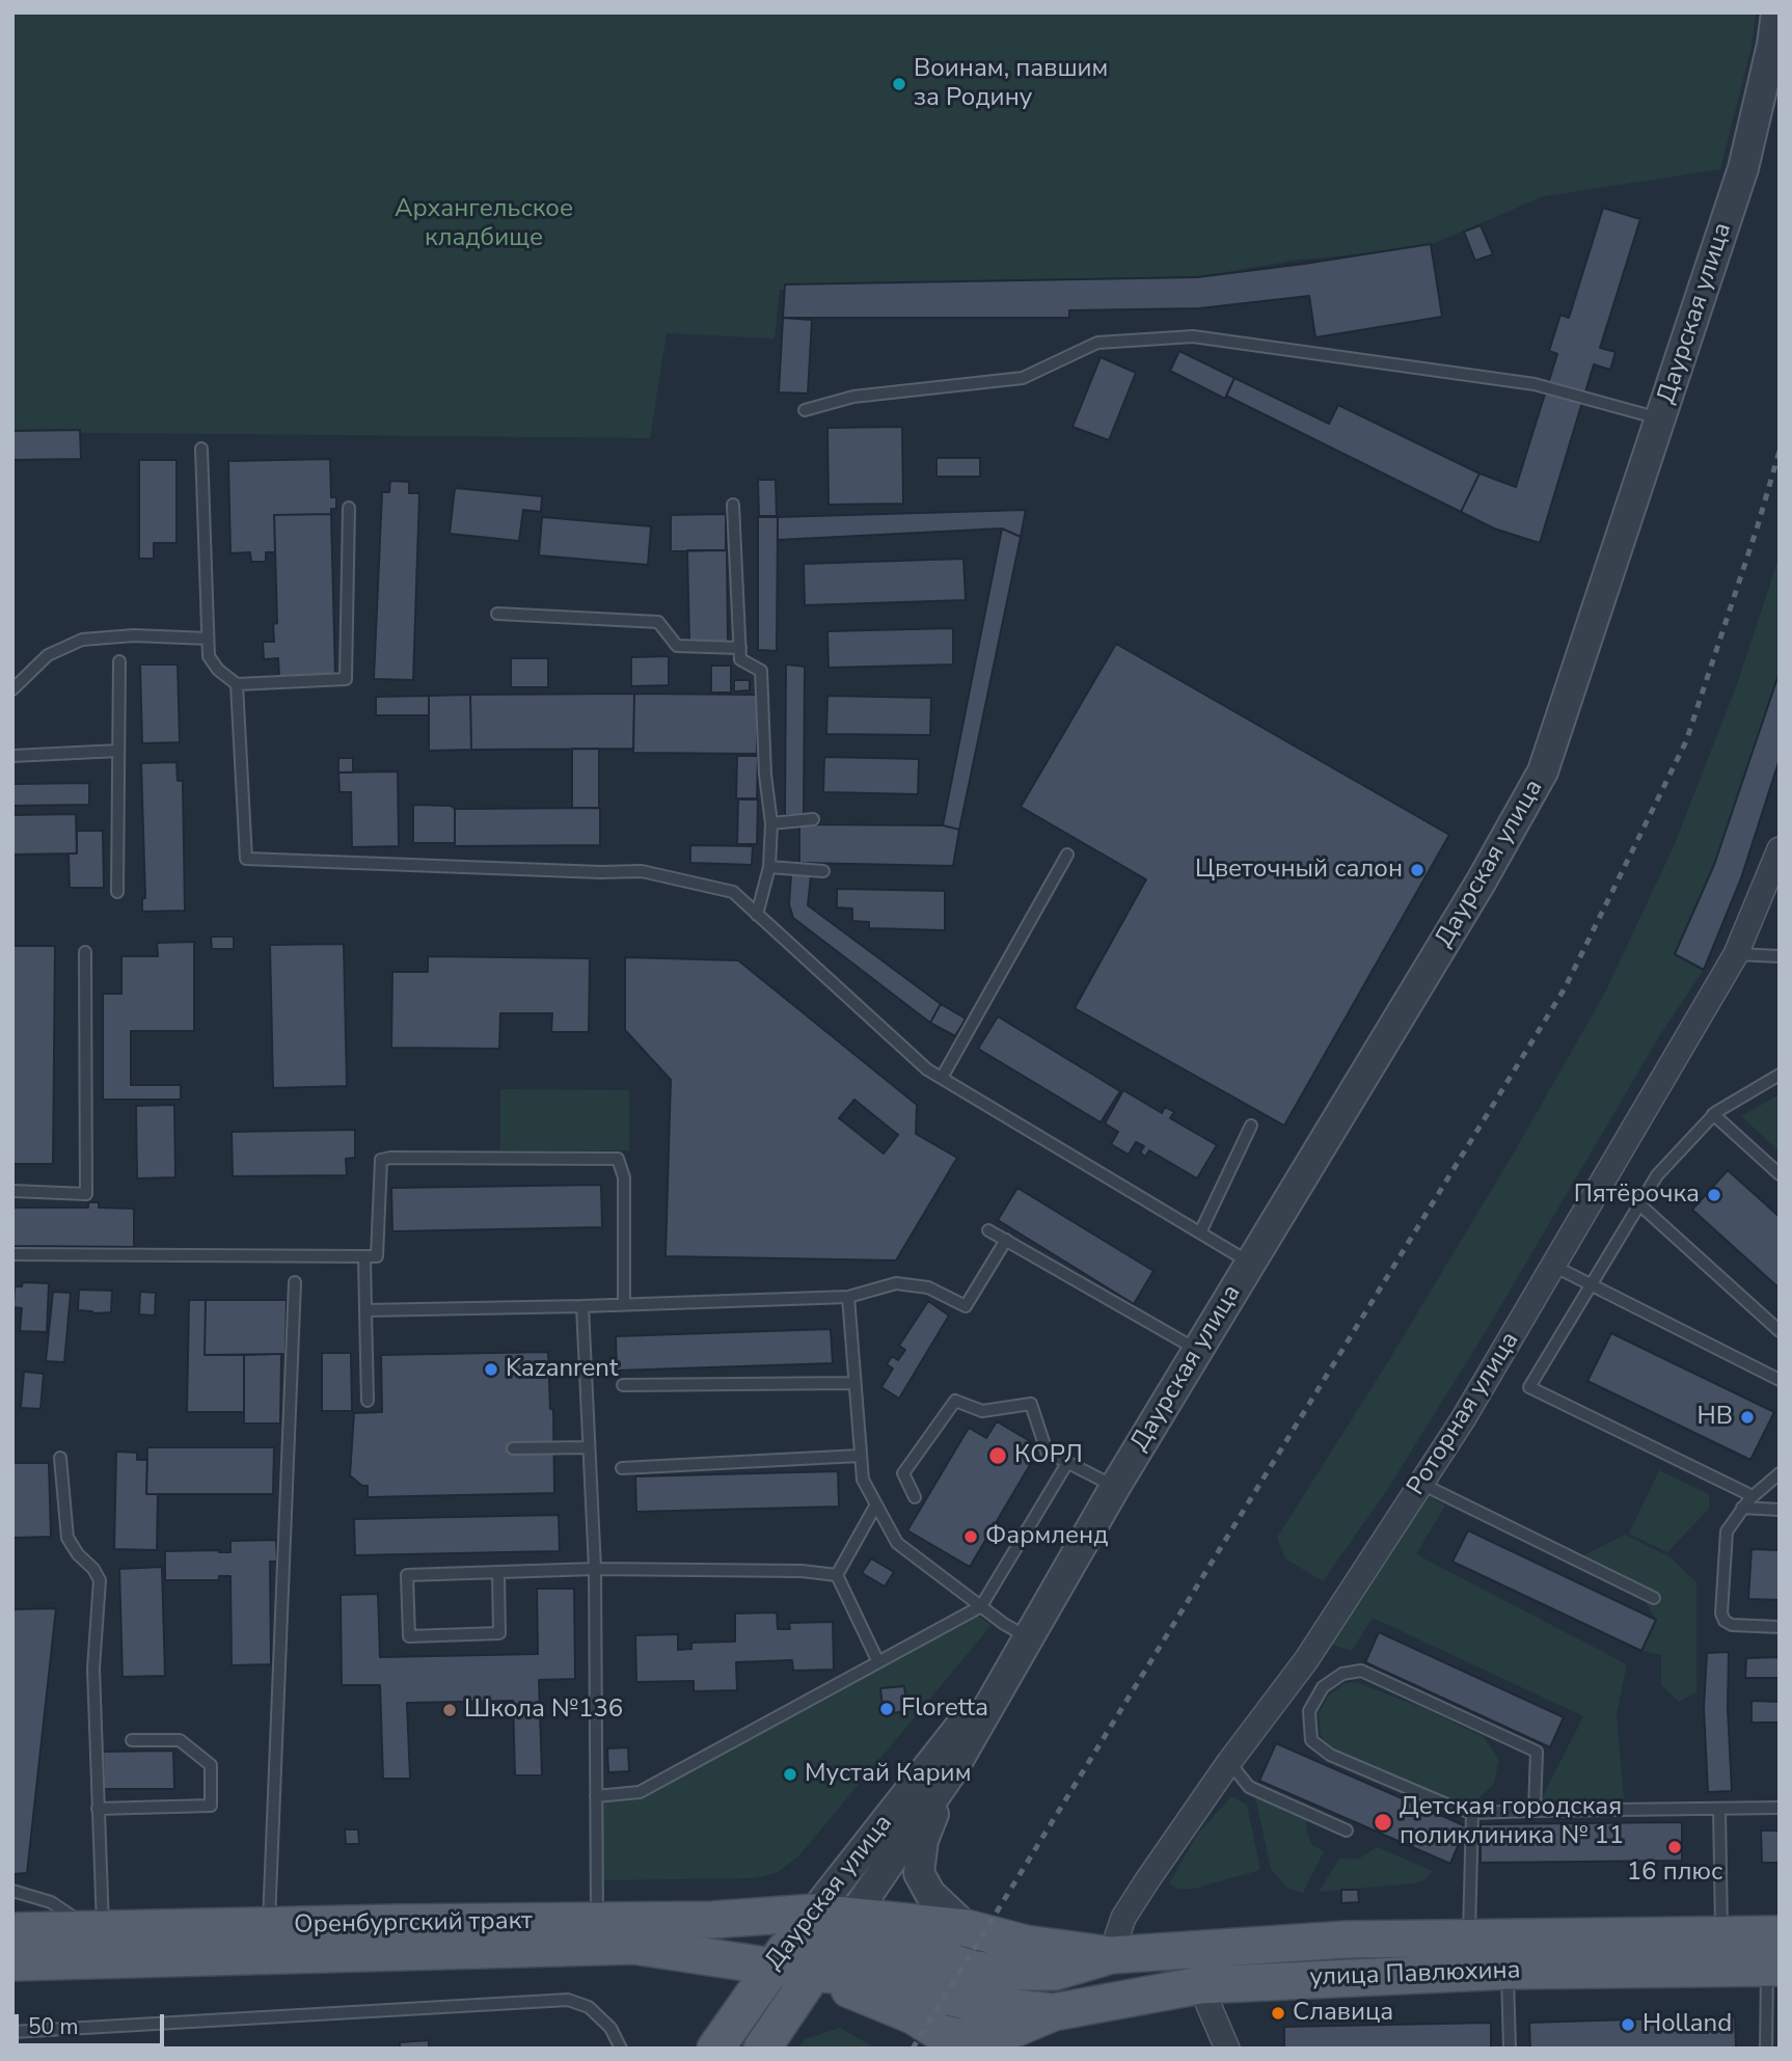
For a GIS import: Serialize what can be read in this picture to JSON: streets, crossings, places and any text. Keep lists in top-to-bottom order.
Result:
{
  "streets": {
    "main road": ["Даурская улица", "Оренбургский тракт", "улица Павлюхина"],
    "street": ["Роторная улица"]
  },
  "crossings": [
    ["Даурская улица", "Оренбургский тракт"],
    ["Даурская улица", "улица Павлюхина"],
    ["Роторная улица", "улица Павлюхина"],
    ["Оренбургский тракт", "улица Павлюхина"]
  ],
  "parks": ["Архангельское кладбище"],
  "places": [
    "Воинам, павшим за Родину",
    "Цветочный салон",
    "Пятёрочка",
    "Kazanrent",
    "HB",
    "КОРЛ",
    "Фармленд",
    "Floretta",
    "Школа №136",
    "Мустай Карим",
    "Детская городская поликлиника № 11",
    "16 плюс",
    "Славица",
    "Holland"
  ],
  "scale_bar": "50 m"
}
